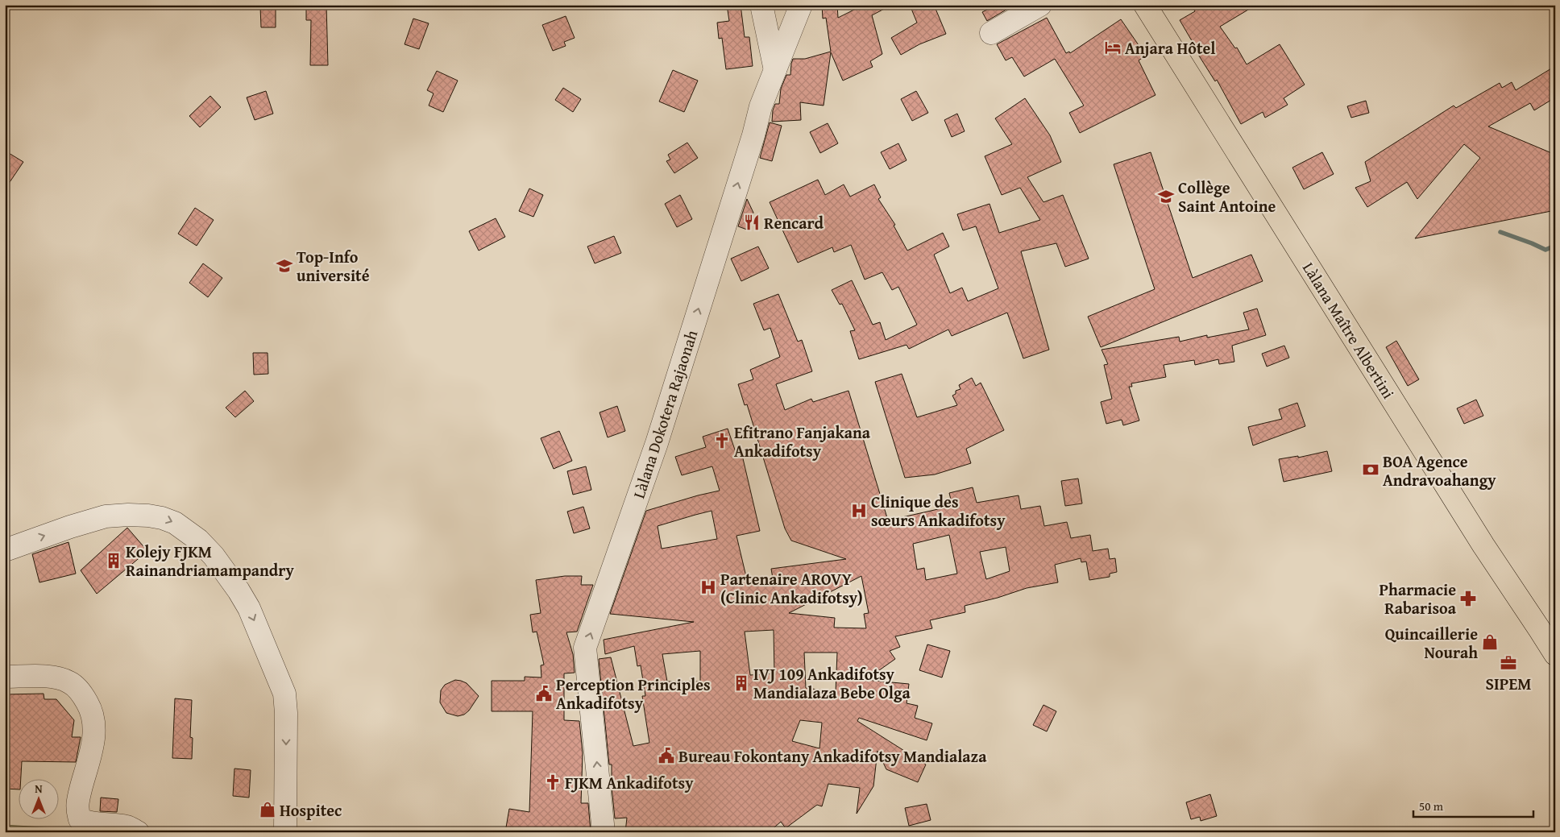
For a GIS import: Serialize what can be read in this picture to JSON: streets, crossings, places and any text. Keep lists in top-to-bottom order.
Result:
{
  "streets": {
    "main road": ["Làlana Maître Albertini"],
    "street": ["Làlana Dokotera Rajaonah"]
  },
  "one_way": ["Làlana Dokotera Rajaonah"],
  "places": {
    "hotel": ["Anjara Hôtel"],
    "school or university": ["Collège Saint Antoine", "Top-Info université"],
    "restaurant": ["Rencard"],
    "church": ["Efitrano Fanjakana Ankadifotsy", "FJKM Ankadifotsy"],
    "bank": ["BOA Agence Andravoahangy"],
    "hospital": ["Clinique des sœurs Ankadifotsy", "Partenaire AROVY (Clinic Ankadifotsy)"],
    "building": ["Kolejy FJKM Rainandriamampandry", "IVJ 109 Ankadifotsy Mandialaza Bebe Olga"],
    "pharmacy": ["Pharmacie Rabarisoa"],
    "shop": ["Quincaillerie Nourah", "Hospitec"],
    "office": ["SIPEM"],
    "public building": ["Perception Principles Ankadifotsy", "Bureau Fokontany Ankadifotsy Mandialaza"]
  },
  "scale_bar": "50 m",
  "north": "top"
}
